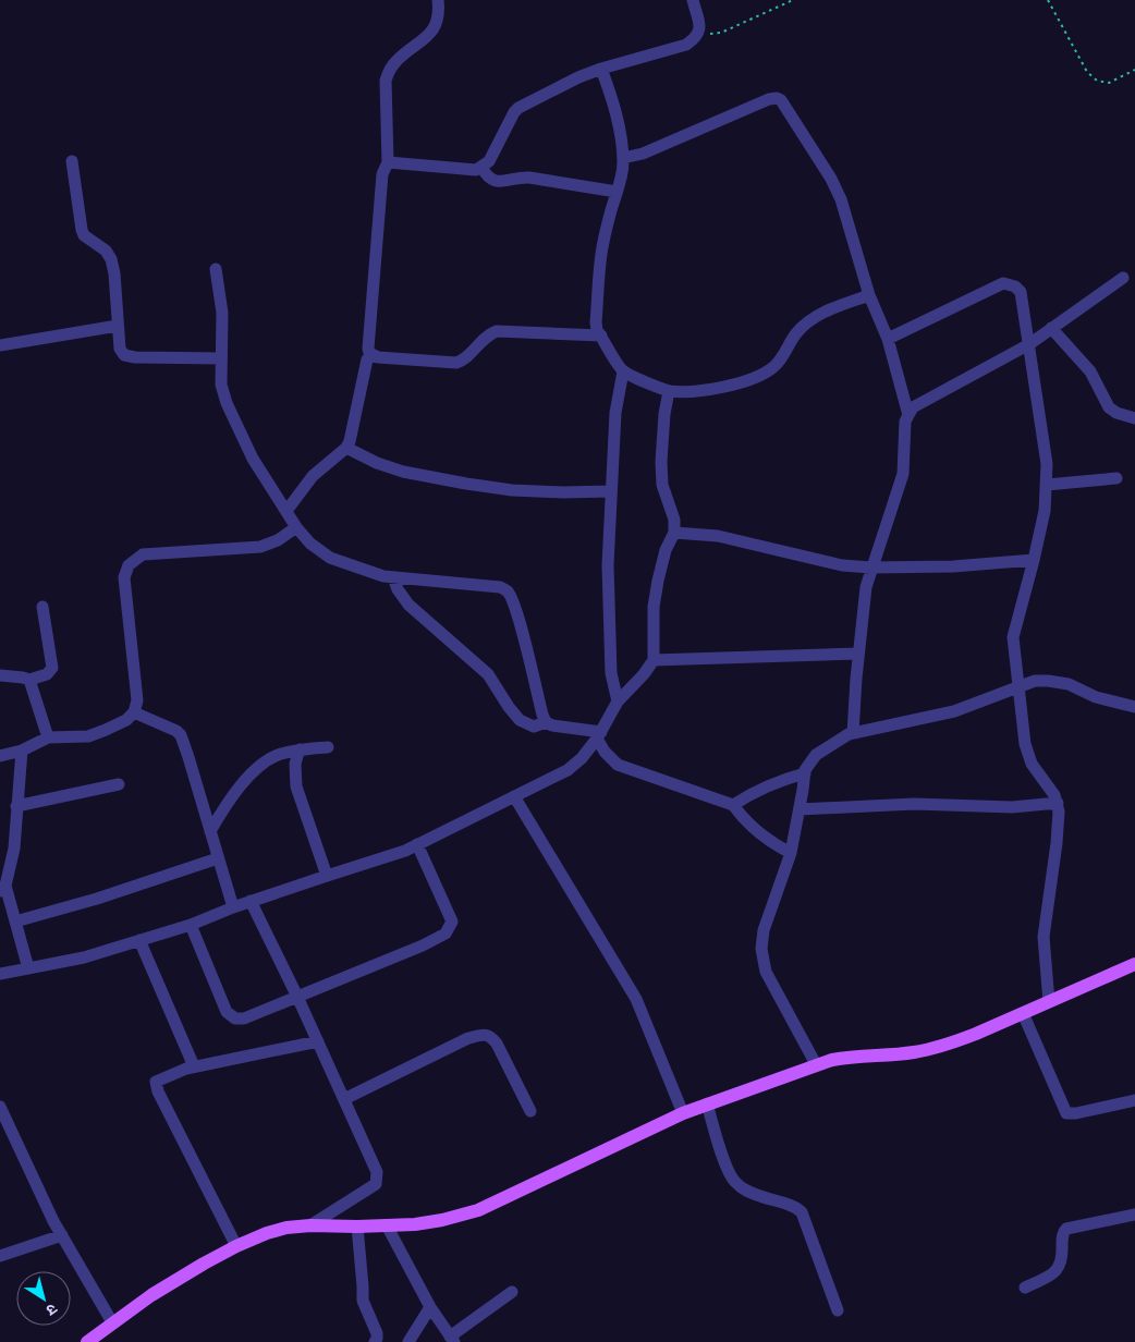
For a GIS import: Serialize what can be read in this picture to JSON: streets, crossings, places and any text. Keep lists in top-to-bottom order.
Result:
{
  "north": "bottom right"
}
